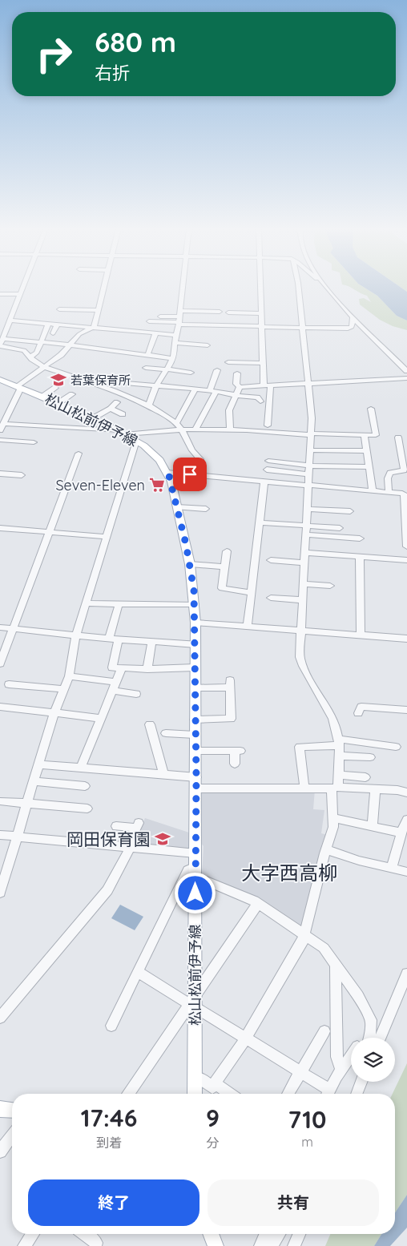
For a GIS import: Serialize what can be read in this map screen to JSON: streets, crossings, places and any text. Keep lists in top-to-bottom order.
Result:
{
  "streets": {
    "main road": ["松山松前伊予線"]
  },
  "districts": ["大字西高柳"],
  "places": {
    "school or university": ["若葉保育所", "岡田保育園"],
    "supermarket": ["Seven-Eleven"]
  },
  "page": {
    "turn": ["680 m", "右折"],
    "eta": [
      "17:46",
      "到着",
      "9",
      "分",
      "710",
      "m"
    ],
    "buttons": ["終了", "共有"]
  }
}
